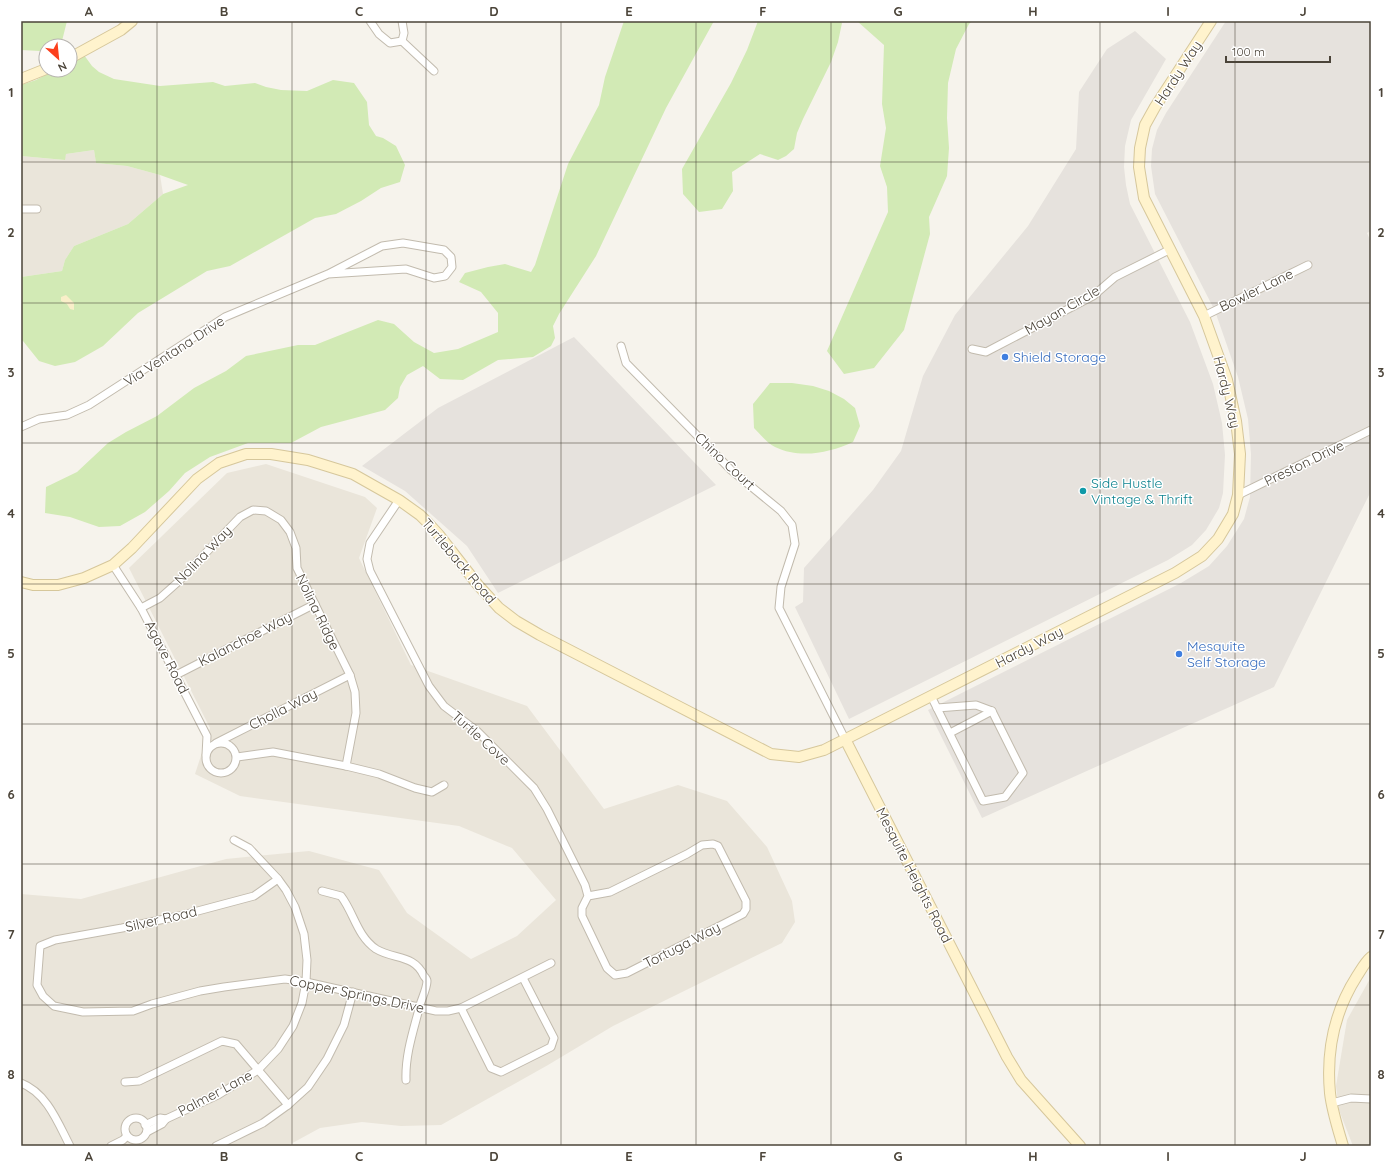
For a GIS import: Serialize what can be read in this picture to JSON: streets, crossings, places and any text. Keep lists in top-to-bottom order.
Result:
{
  "streets": {
    "main road": ["Hardy Way", "Turtleback Road", "Mesquite Heights Road"],
    "street": [
      "Bowler Lane",
      "Mayan Circle",
      "Via Ventana Drive",
      "Chino Court",
      "Preston Drive",
      "Nolina Way",
      "Nolina Ridge",
      "Kalanchoe Way",
      "Agave Road",
      "Cholla Way",
      "Turtle Cove",
      "Silver Road",
      "Tortuga Way",
      "Copper Springs Drive",
      "Palmer Lane"
    ]
  },
  "crossings": [
    ["Hardy Way", "Bowler Lane"],
    ["Hardy Way", "Mayan Circle"],
    ["Hardy Way", "Preston Drive"],
    ["Hardy Way", "Turtleback Road"],
    ["Hardy Way", "Mesquite Heights Road"],
    ["Chino Court", "Mesquite Heights Road"],
    ["Nolina Way", "Nolina Ridge"],
    ["Nolina Way", "Agave Road"],
    ["Turtleback Road", "Agave Road"],
    ["Turtleback Road", "Turtle Cove"],
    ["Turtleback Road", "Mesquite Heights Road"],
    ["Nolina Ridge", "Kalanchoe Way"],
    ["Nolina Ridge", "Cholla Way"],
    ["Kalanchoe Way", "Agave Road"],
    ["Agave Road", "Cholla Way"],
    ["Turtle Cove", "Tortuga Way"],
    ["Silver Road", "Copper Springs Drive"],
    ["Silver Road", "Palmer Lane"],
    ["Copper Springs Drive", "Palmer Lane"]
  ],
  "places": ["Shield Storage", "Side Hustle Vintage & Thrift", "Mesquite Self Storage"],
  "scale_bar": "100 m",
  "north": "bottom right",
  "grid": {
    "columns": [
      "A",
      "B",
      "C",
      "D",
      "E",
      "F",
      "G",
      "H",
      "I",
      "J"
    ],
    "rows": [
      "1",
      "2",
      "3",
      "4",
      "5",
      "6",
      "7",
      "8"
    ]
  }
}
